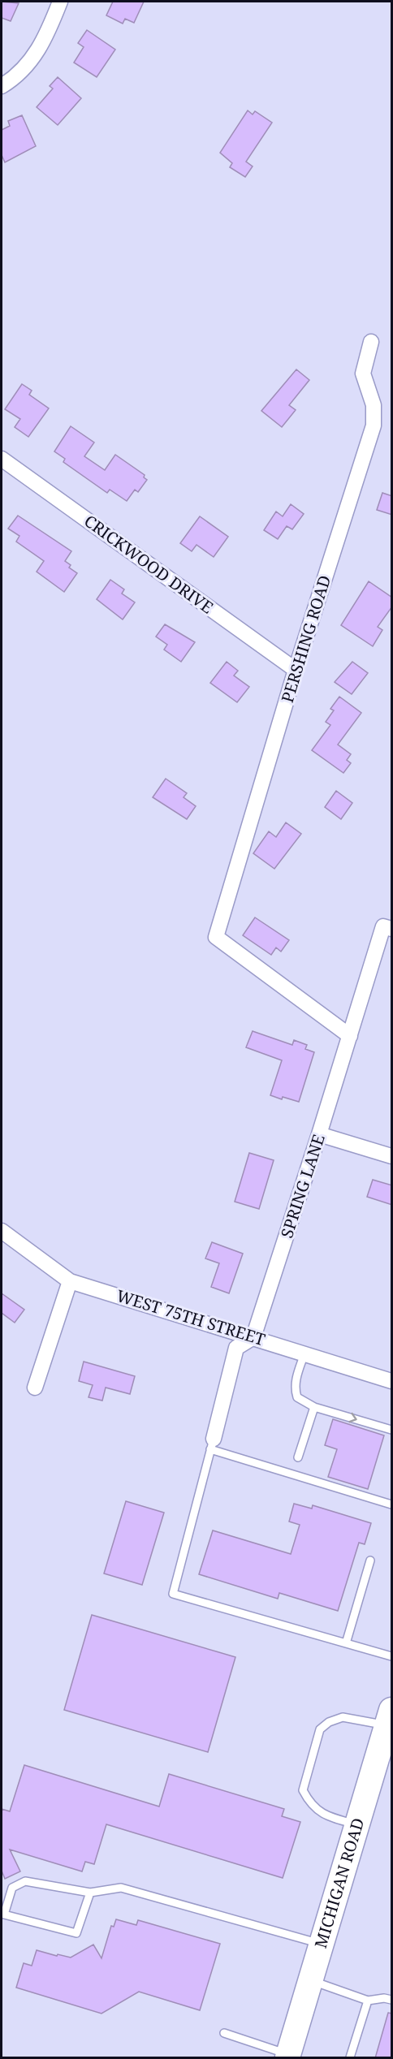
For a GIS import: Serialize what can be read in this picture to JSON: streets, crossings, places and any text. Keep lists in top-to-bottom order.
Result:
{
  "streets": {
    "main road": ["MICHIGAN ROAD"],
    "street": [
      "CRICKWOOD DRIVE",
      "PERSHING ROAD",
      "SPRING LANE",
      "WEST 75TH STREET"
    ]
  },
  "crossings": [
    ["CRICKWOOD DRIVE", "PERSHING ROAD"],
    ["PERSHING ROAD", "SPRING LANE"],
    ["SPRING LANE", "WEST 75TH STREET"]
  ]
}
